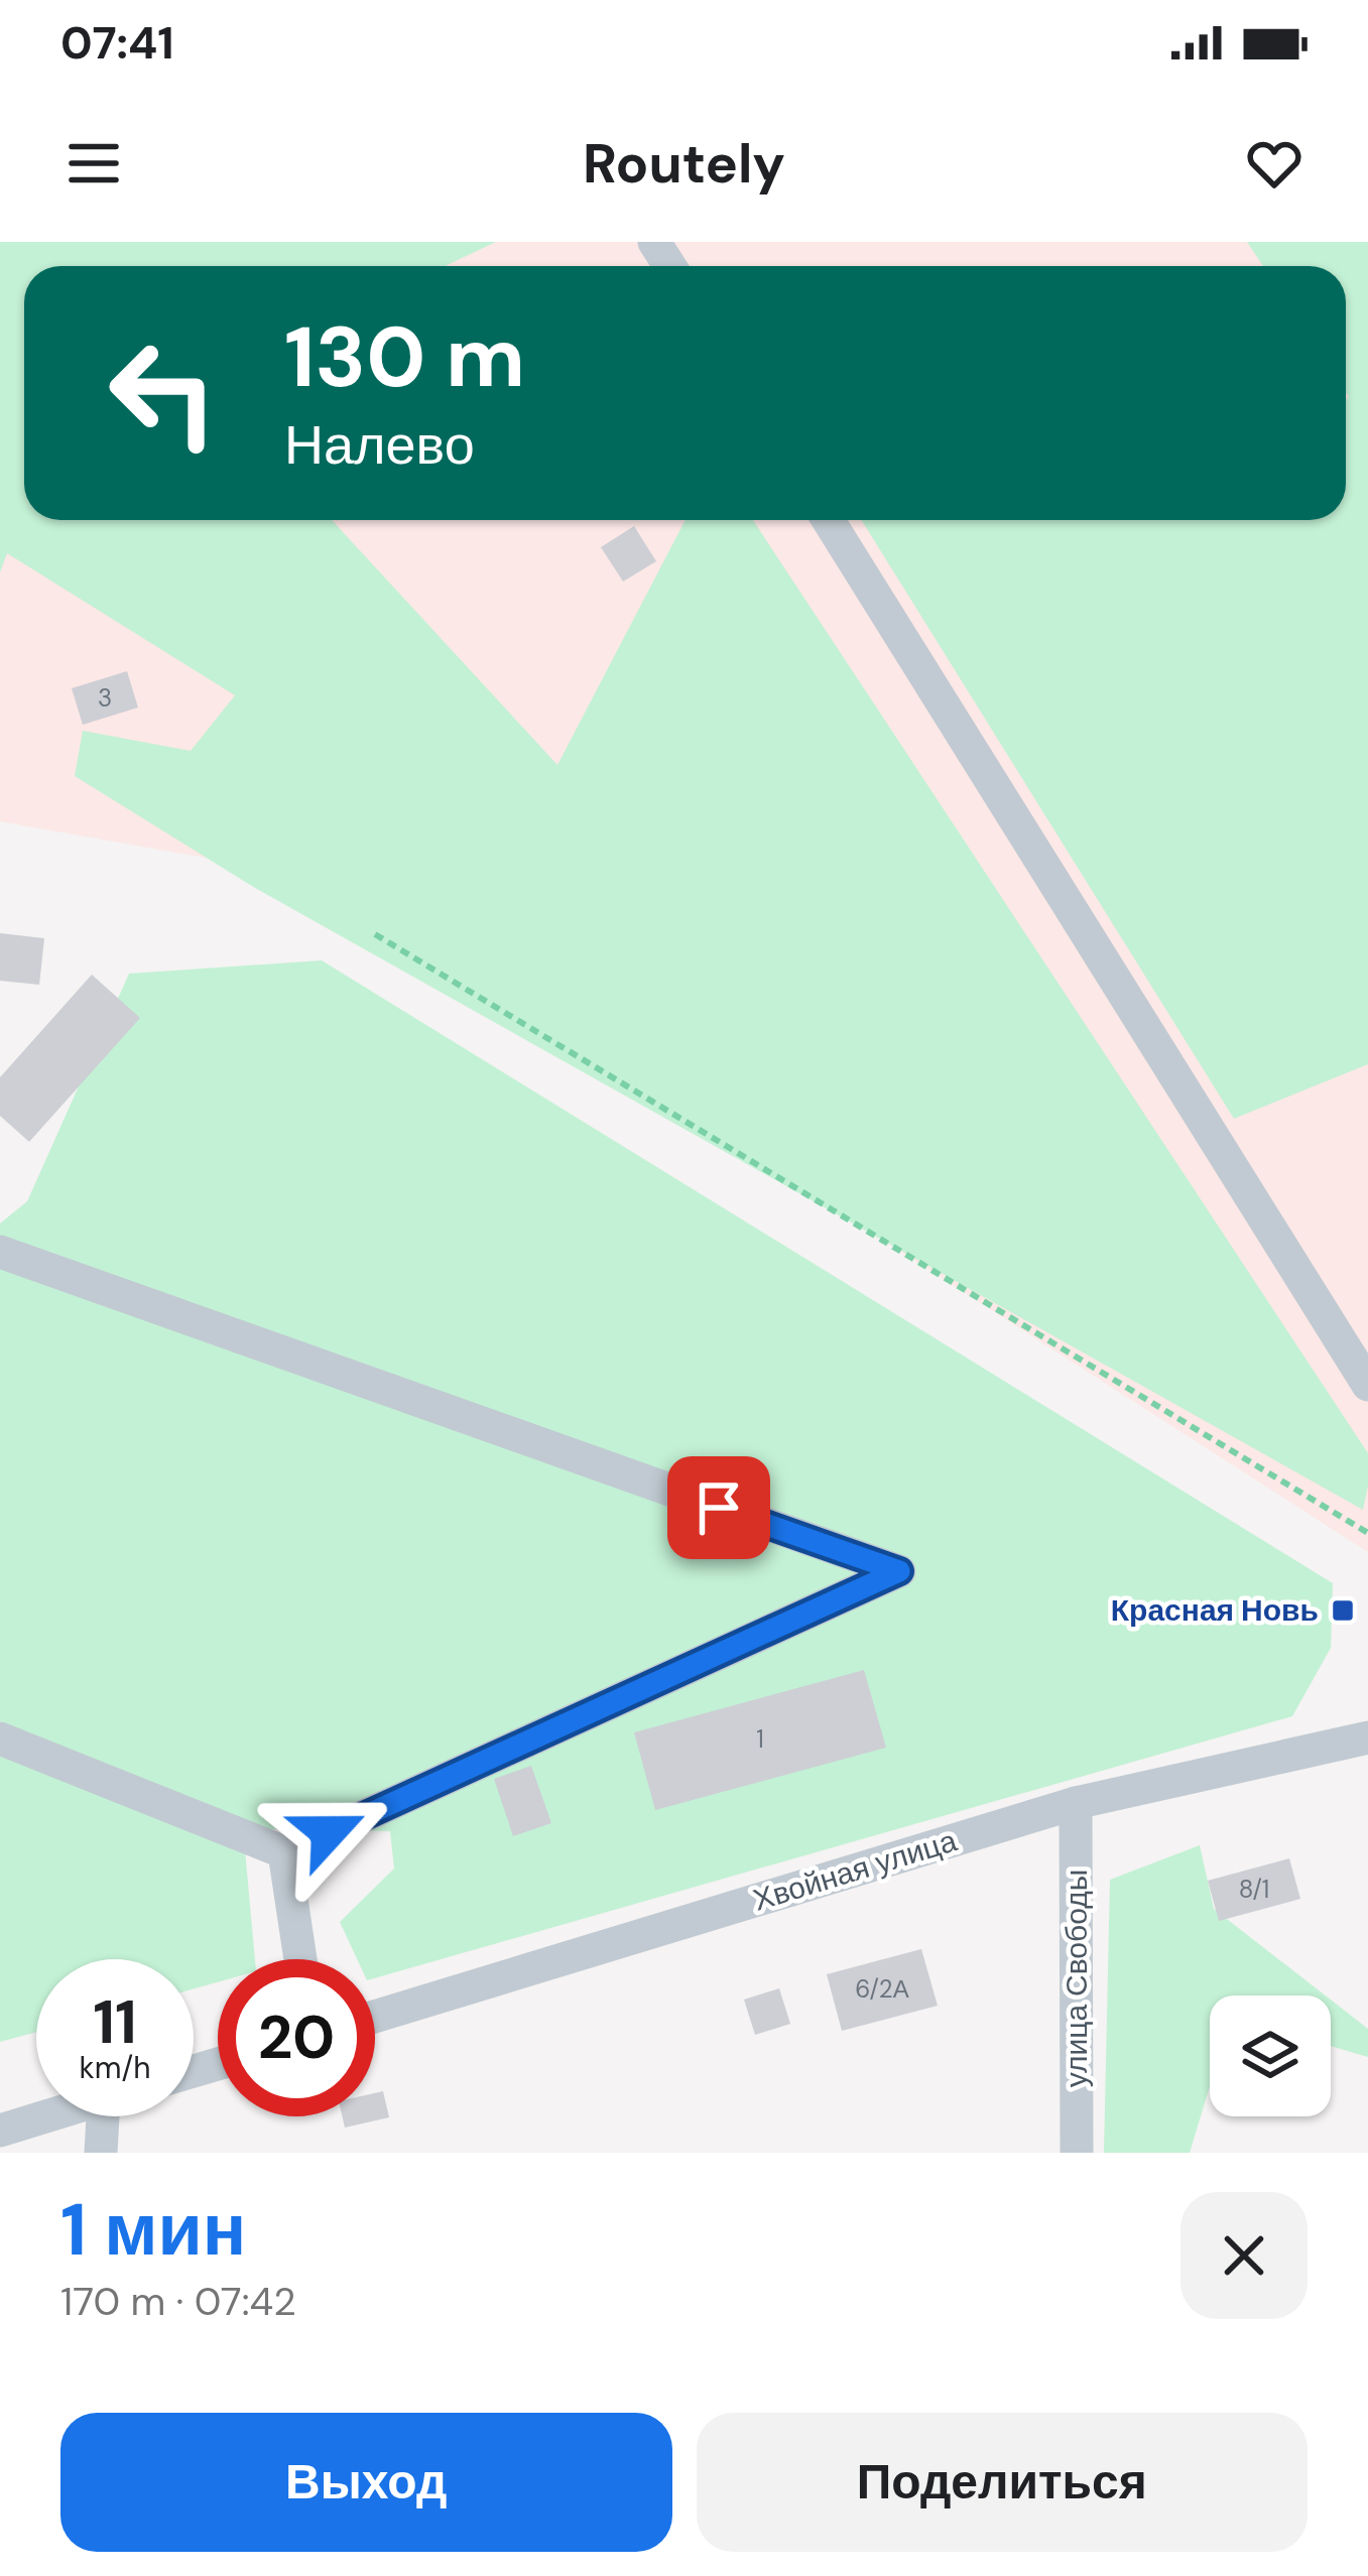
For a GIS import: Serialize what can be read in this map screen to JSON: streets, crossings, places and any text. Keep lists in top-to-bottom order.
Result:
{
  "streets": {
    "street": ["Хвойная улица", "улица Свободы"]
  },
  "crossings": [
    ["Хвойная улица", "улица Свободы"]
  ],
  "places": {
    "transit": ["Красная Новь"]
  },
  "house_numbers": [
    "3",
    "1",
    "8/1",
    "6/2А"
  ],
  "page": {
    "status": "07:41",
    "header": "Routely",
    "turn": ["130 m", "Налево"],
    "speed": "11 km/h",
    "limit": "20",
    "heading": ["1 мин", "170 m · 07:42"],
    "buttons": ["Выход", "Поделиться"]
  }
}
